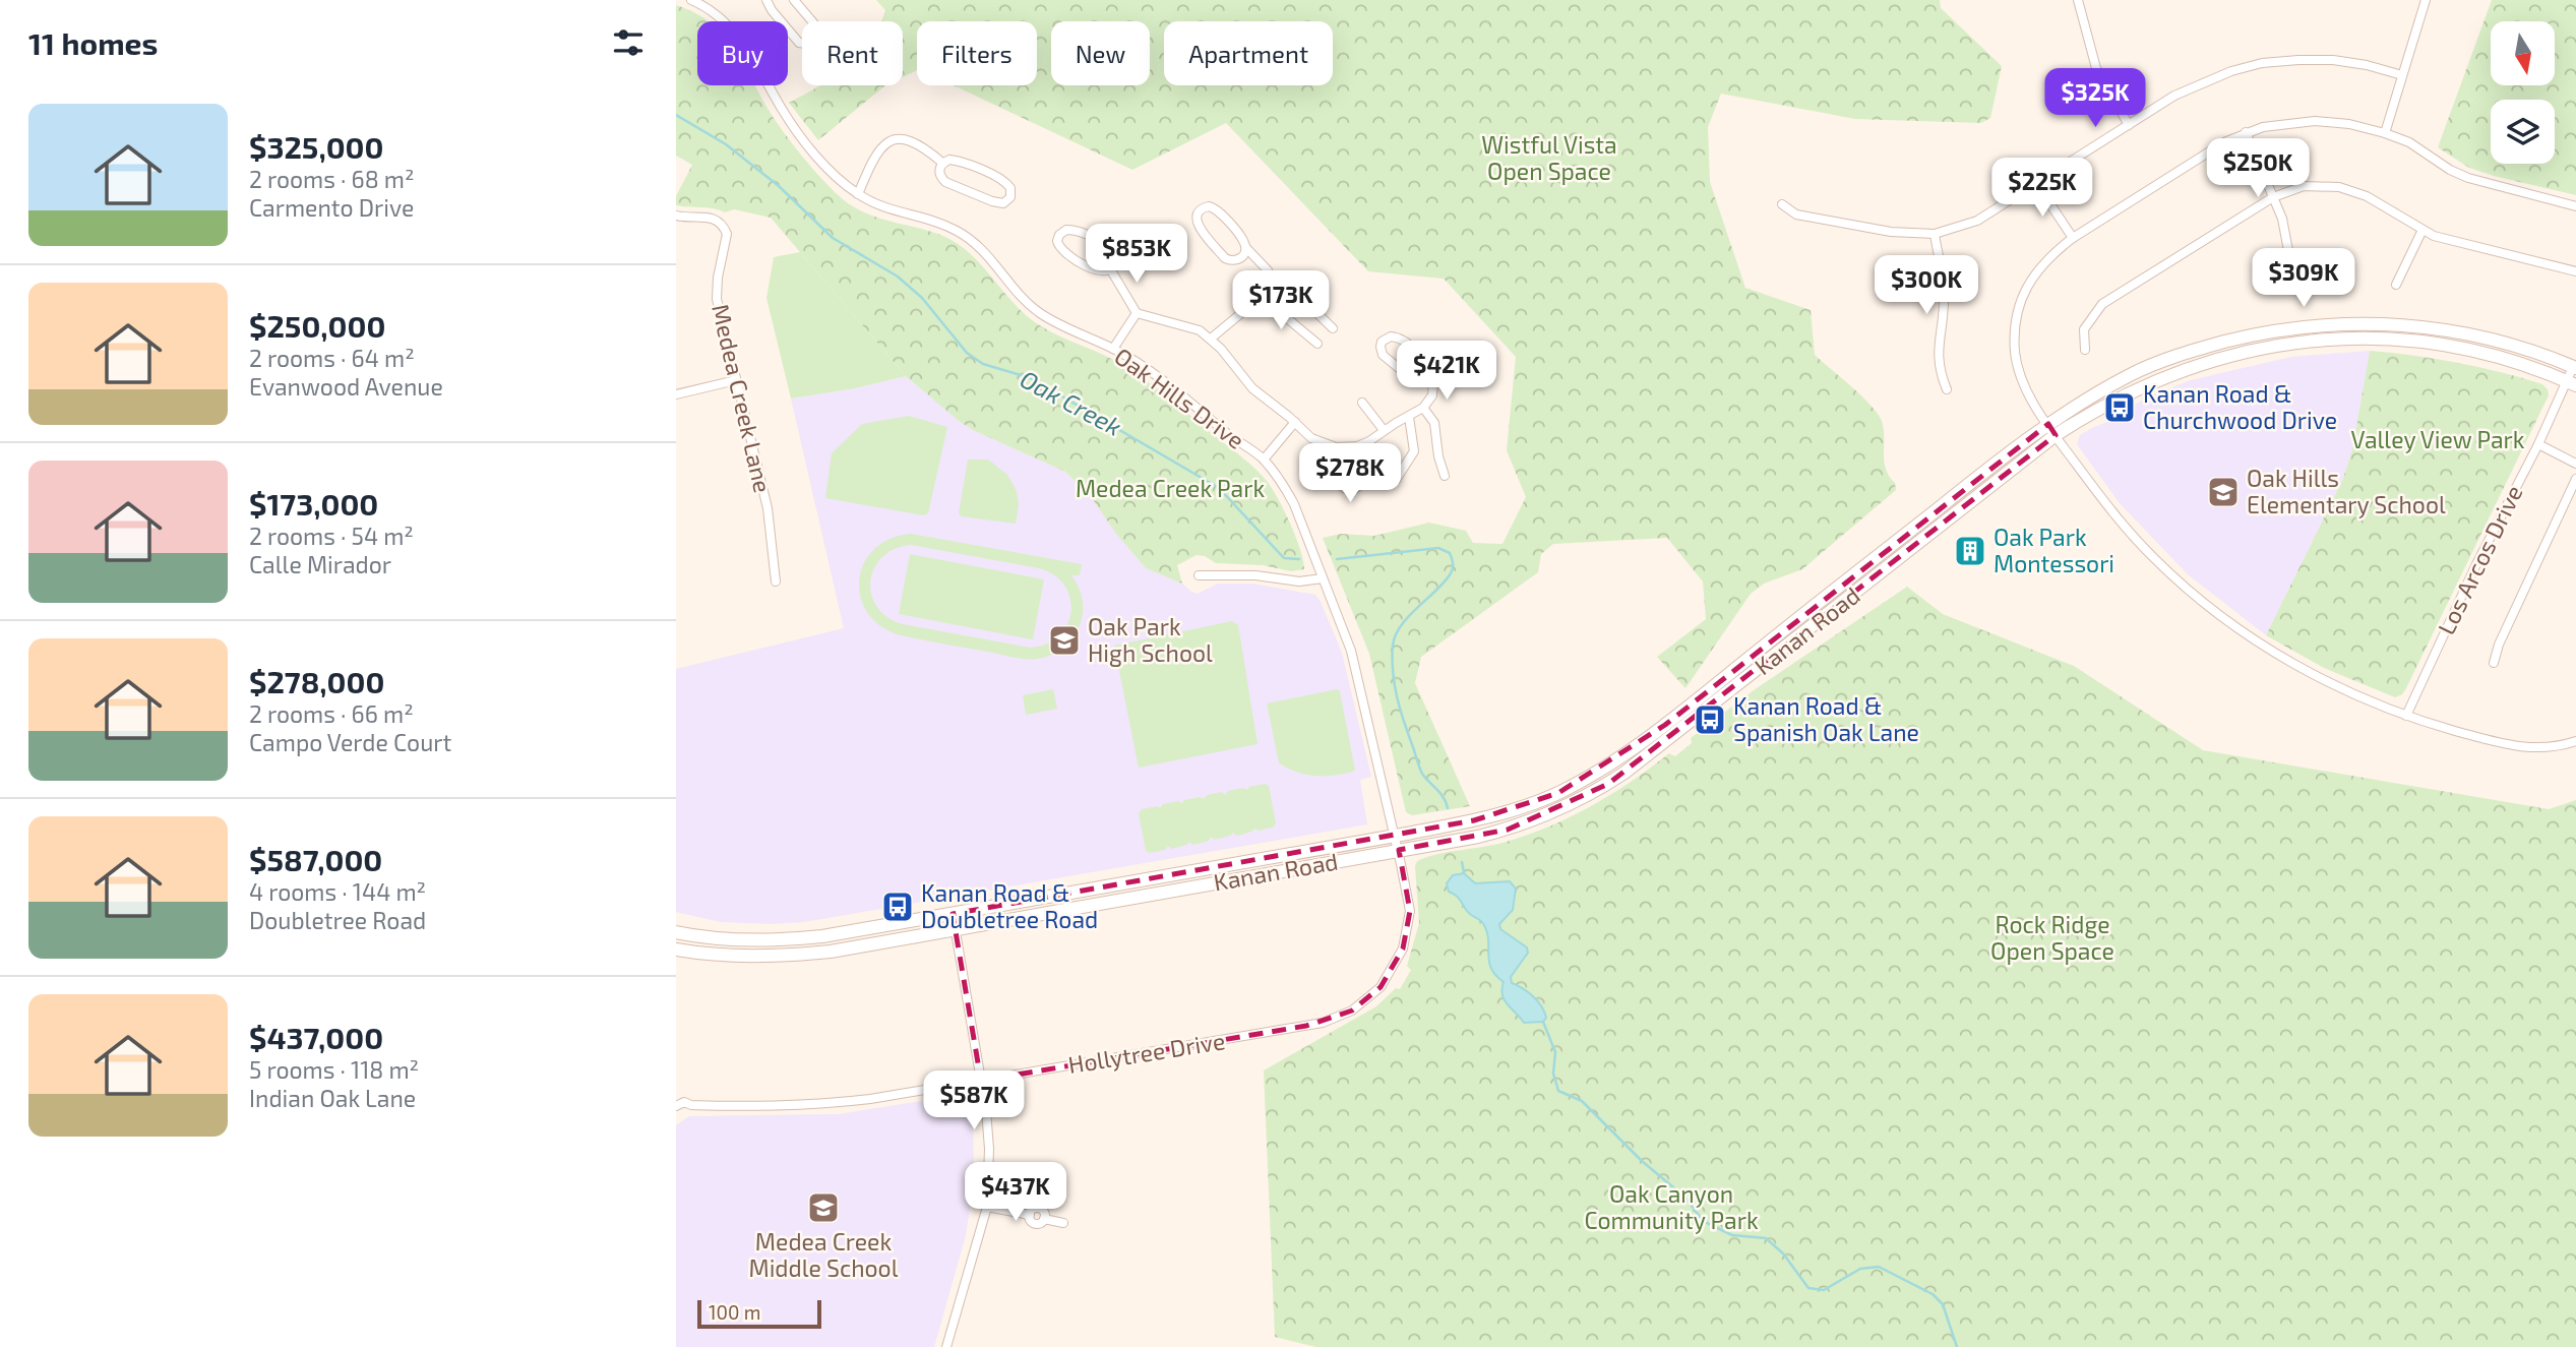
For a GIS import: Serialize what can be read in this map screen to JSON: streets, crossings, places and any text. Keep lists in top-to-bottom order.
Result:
{
  "streets": {
    "main road": ["Kanan Road"],
    "street": [
      "Medea Creek Lane",
      "Oak Hills Drive",
      "Los Arcos Drive",
      "Hollytree Drive"
    ]
  },
  "crossings": [
    ["Oak Hills Drive", "Kanan Road"],
    ["Oak Hills Drive", "Hollytree Drive"],
    ["Los Arcos Drive", "Kanan Road"],
    ["Kanan Road", "Hollytree Drive"]
  ],
  "water": ["Oak Creek"],
  "parks": [
    "Wistful Vista Open Space",
    "Valley View Park",
    "Medea Creek Park",
    "Rock Ridge Open Space",
    "Oak Canyon Community Park"
  ],
  "places": {
    "bus stop": ["Kanan Road & Churchwood Drive", "Kanan Road & Spanish Oak Lane", "Kanan Road & Doubletree Road"],
    "school or university": ["Oak Hills Elementary School", "Oak Park High School", "Medea Creek Middle School"],
    "building": ["Oak Park Montessori"]
  },
  "scale_bar": "100 m",
  "north": "bottom",
  "page": {
    "heading": "11 homes",
    "chip": [
      "Buy",
      "Rent",
      "Filters",
      "New",
      "Apartment"
    ],
    "price": [
      "$325K",
      "$250K",
      "$225K",
      "$853K",
      "$309K",
      "$300K",
      "$173K",
      "$421K",
      "$278K",
      "$587K",
      "$437K"
    ],
    "list": [
      {
        "name": "$325,000",
        "note": "2 rooms · 68 m² · Carmento Drive"
      },
      {
        "name": "$250,000",
        "note": "2 rooms · 64 m² · Evanwood Avenue"
      },
      {
        "name": "$173,000",
        "note": "2 rooms · 54 m² · Calle Mirador"
      },
      {
        "name": "$278,000",
        "note": "2 rooms · 66 m² · Campo Verde Court"
      },
      {
        "name": "$587,000",
        "note": "4 rooms · 144 m² · Doubletree Road"
      },
      {
        "name": "$437,000",
        "note": "5 rooms · 118 m² · Indian Oak Lane"
      }
    ],
    "scale": "100 m"
  }
}
